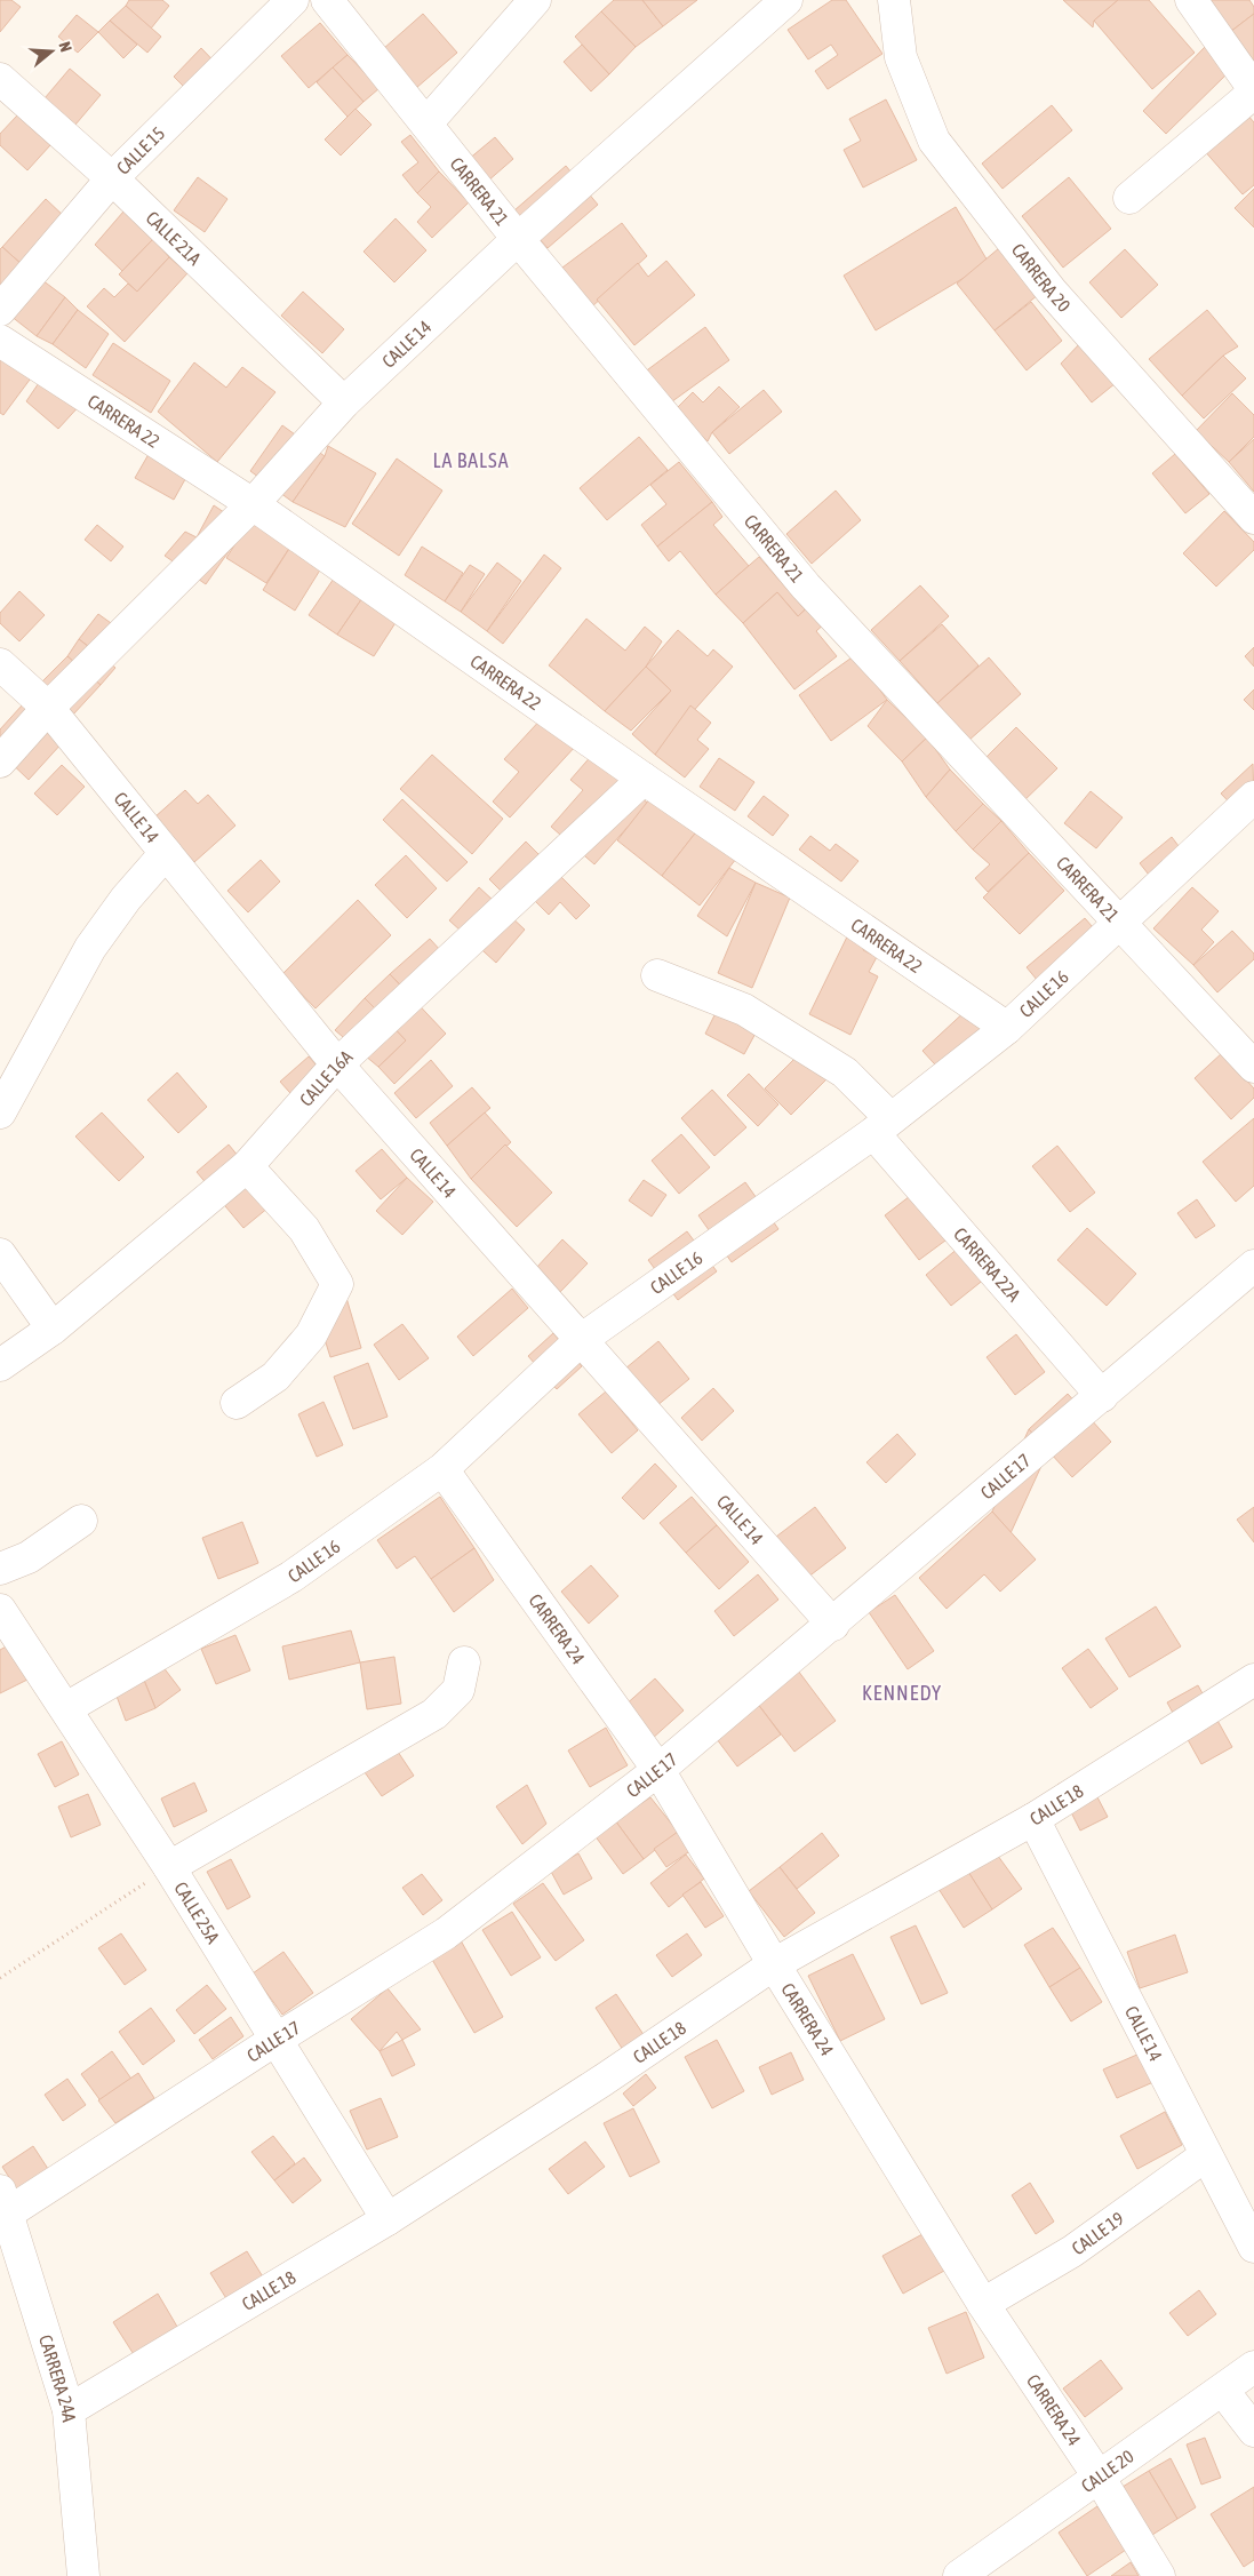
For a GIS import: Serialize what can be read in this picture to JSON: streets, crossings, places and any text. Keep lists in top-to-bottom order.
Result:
{
  "streets": {
    "street": [
      "CALLE 15",
      "CARRERA 21",
      "CALLE 21A",
      "CARRERA 20",
      "CALLE 14",
      "CARRERA 22",
      "CALLE 16",
      "CALLE 16A",
      "CARRERA 22A",
      "CALLE 17",
      "CARRERA 24",
      "CALLE 18",
      "CALLE 25A",
      "CALLE 19",
      "CARRERA 24A",
      "CALLE 20"
    ]
  },
  "crossings": [
    ["CALLE 15", "CALLE 21A"],
    ["CARRERA 21", "CALLE 14"],
    ["CARRERA 21", "CALLE 16"],
    ["CALLE 21A", "CALLE 14"],
    ["CALLE 14", "CARRERA 22"],
    ["CALLE 14", "CALLE 16"],
    ["CALLE 14", "CALLE 16A"],
    ["CALLE 14", "CALLE 17"],
    ["CALLE 14", "CALLE 18"],
    ["CALLE 14", "CALLE 19"],
    ["CARRERA 22", "CALLE 16"],
    ["CARRERA 22", "CALLE 16A"],
    ["CALLE 16", "CARRERA 22A"],
    ["CALLE 16", "CARRERA 24"],
    ["CALLE 16", "CALLE 25A"],
    ["CARRERA 22A", "CALLE 17"],
    ["CALLE 17", "CARRERA 24"],
    ["CALLE 17", "CALLE 25A"],
    ["CALLE 17", "CARRERA 24A"],
    ["CARRERA 24", "CALLE 18"],
    ["CARRERA 24", "CALLE 19"],
    ["CARRERA 24", "CALLE 20"],
    ["CALLE 18", "CALLE 25A"],
    ["CALLE 18", "CARRERA 24A"]
  ],
  "districts": ["LA BALSA", "KENNEDY"],
  "north": "right"
}
